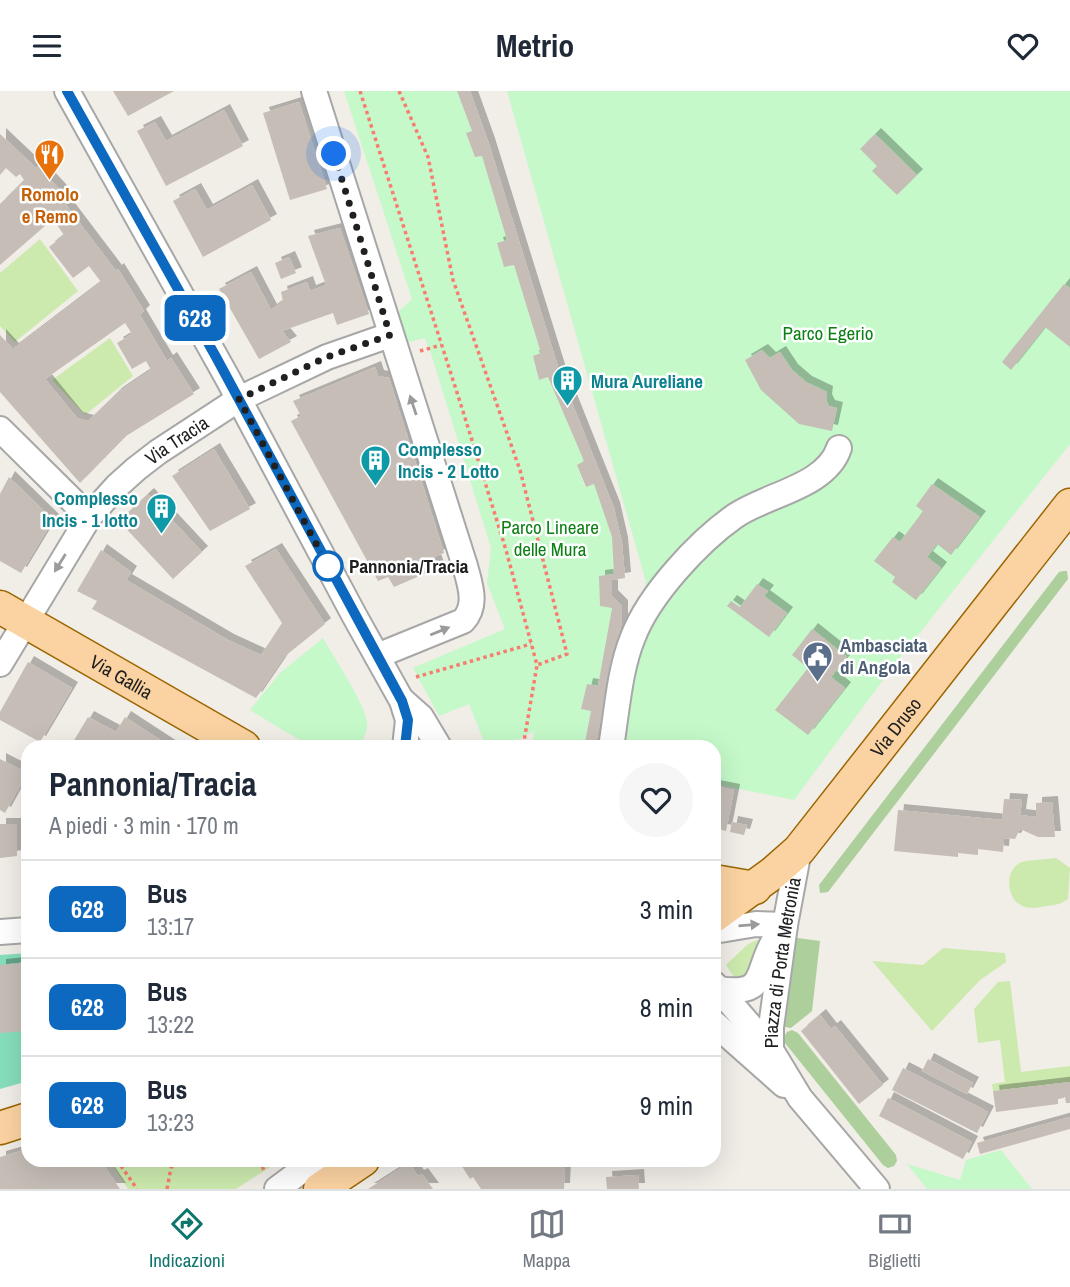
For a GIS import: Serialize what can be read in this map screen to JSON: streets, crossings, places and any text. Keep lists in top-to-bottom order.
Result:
{
  "streets": {
    "main road": ["Via Gallia", "Via Druso", "Piazza di Porta Metronia"],
    "street": ["Via Tracia"]
  },
  "crossings": [
    ["Via Tracia", "Via Gallia"],
    ["Via Druso", "Piazza di Porta Metronia"]
  ],
  "parks": ["Parco Egerio", "Parco Lineare delle Mura"],
  "places": {
    "restaurant": ["Romolo e Remo"],
    "building": ["Mura Aureliane", "Complesso Incis - 2 Lotto", "Complesso Incis - 1 lotto"],
    "other": ["Pannonia/Tracia"],
    "public building": ["Ambasciata di Angola"]
  },
  "lines": ["bus line 628"],
  "page": {
    "header": "Metrio",
    "on_map": "628",
    "heading": ["Pannonia/Tracia", "A piedi · 3 min · 170 m"],
    "list": [
      {
        "mark": "628",
        "name": "Bus",
        "note": "13:17",
        "value": "3 min"
      },
      {
        "mark": "628",
        "name": "Bus",
        "note": "13:22",
        "value": "8 min"
      },
      {
        "mark": "628",
        "name": "Bus",
        "note": "13:23",
        "value": "9 min"
      }
    ],
    "tabs": ["Indicazioni", "Mappa", "Biglietti"]
  }
}
